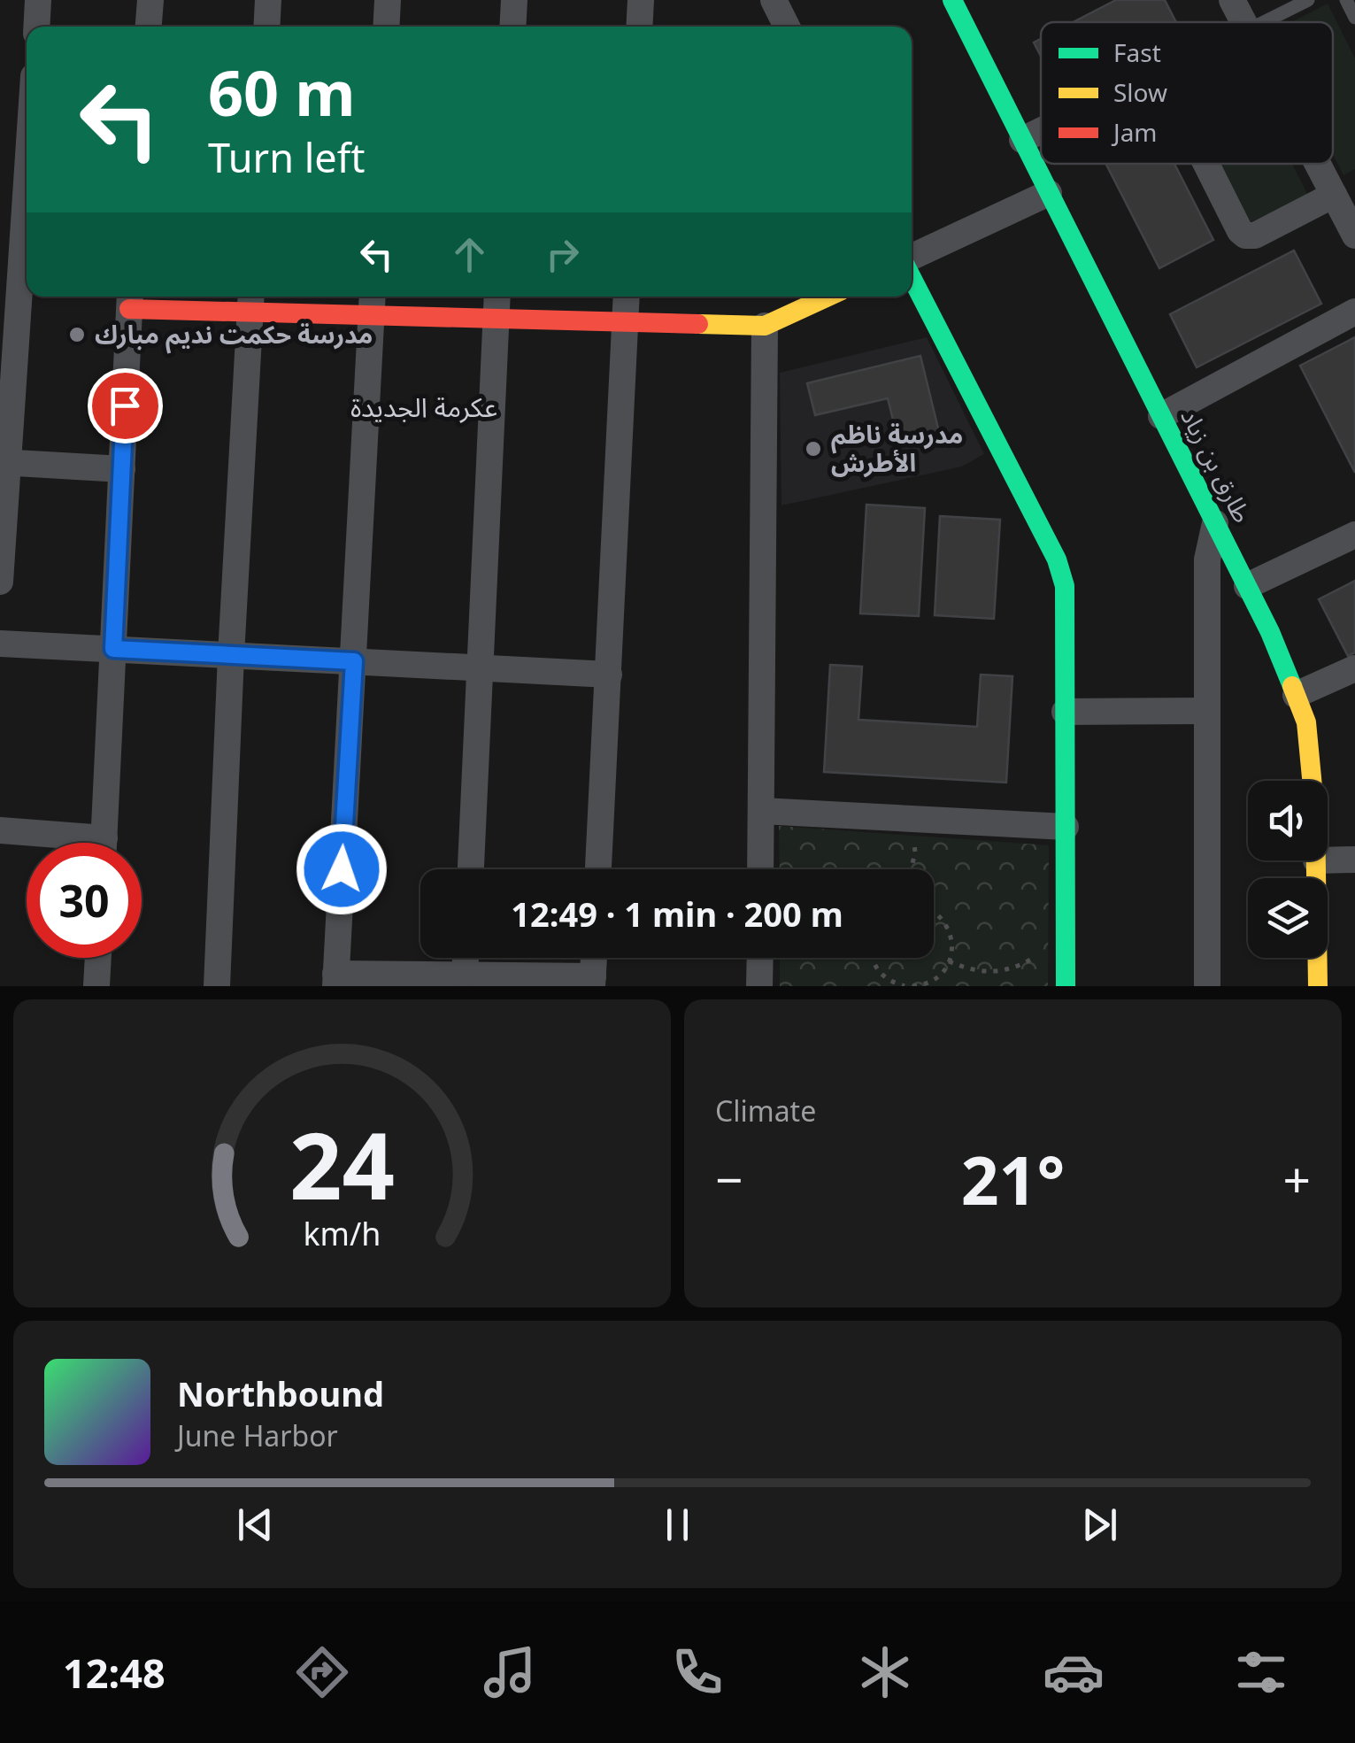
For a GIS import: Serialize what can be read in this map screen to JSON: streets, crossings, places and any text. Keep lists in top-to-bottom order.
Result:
{
  "streets": {
    "street": ["طارق بن زياد"]
  },
  "districts": ["عكرمة الجديدة"],
  "places": ["مدرسة حكمت نديم مبارك", "مدرسة ناظم الأطرش"],
  "legend": ["Fast", "Slow", "Jam"],
  "page": {
    "turn": ["60 m", "Turn left"],
    "limit": "30",
    "trip": "12:49 · 1 min · 200 m",
    "tile": "Climate",
    "heat": ["−", "21°", "+"],
    "song": ["Northbound", "June Harbor"],
    "tabs": "12:48",
    "gauge": ["24", "km/h"]
  }
}
